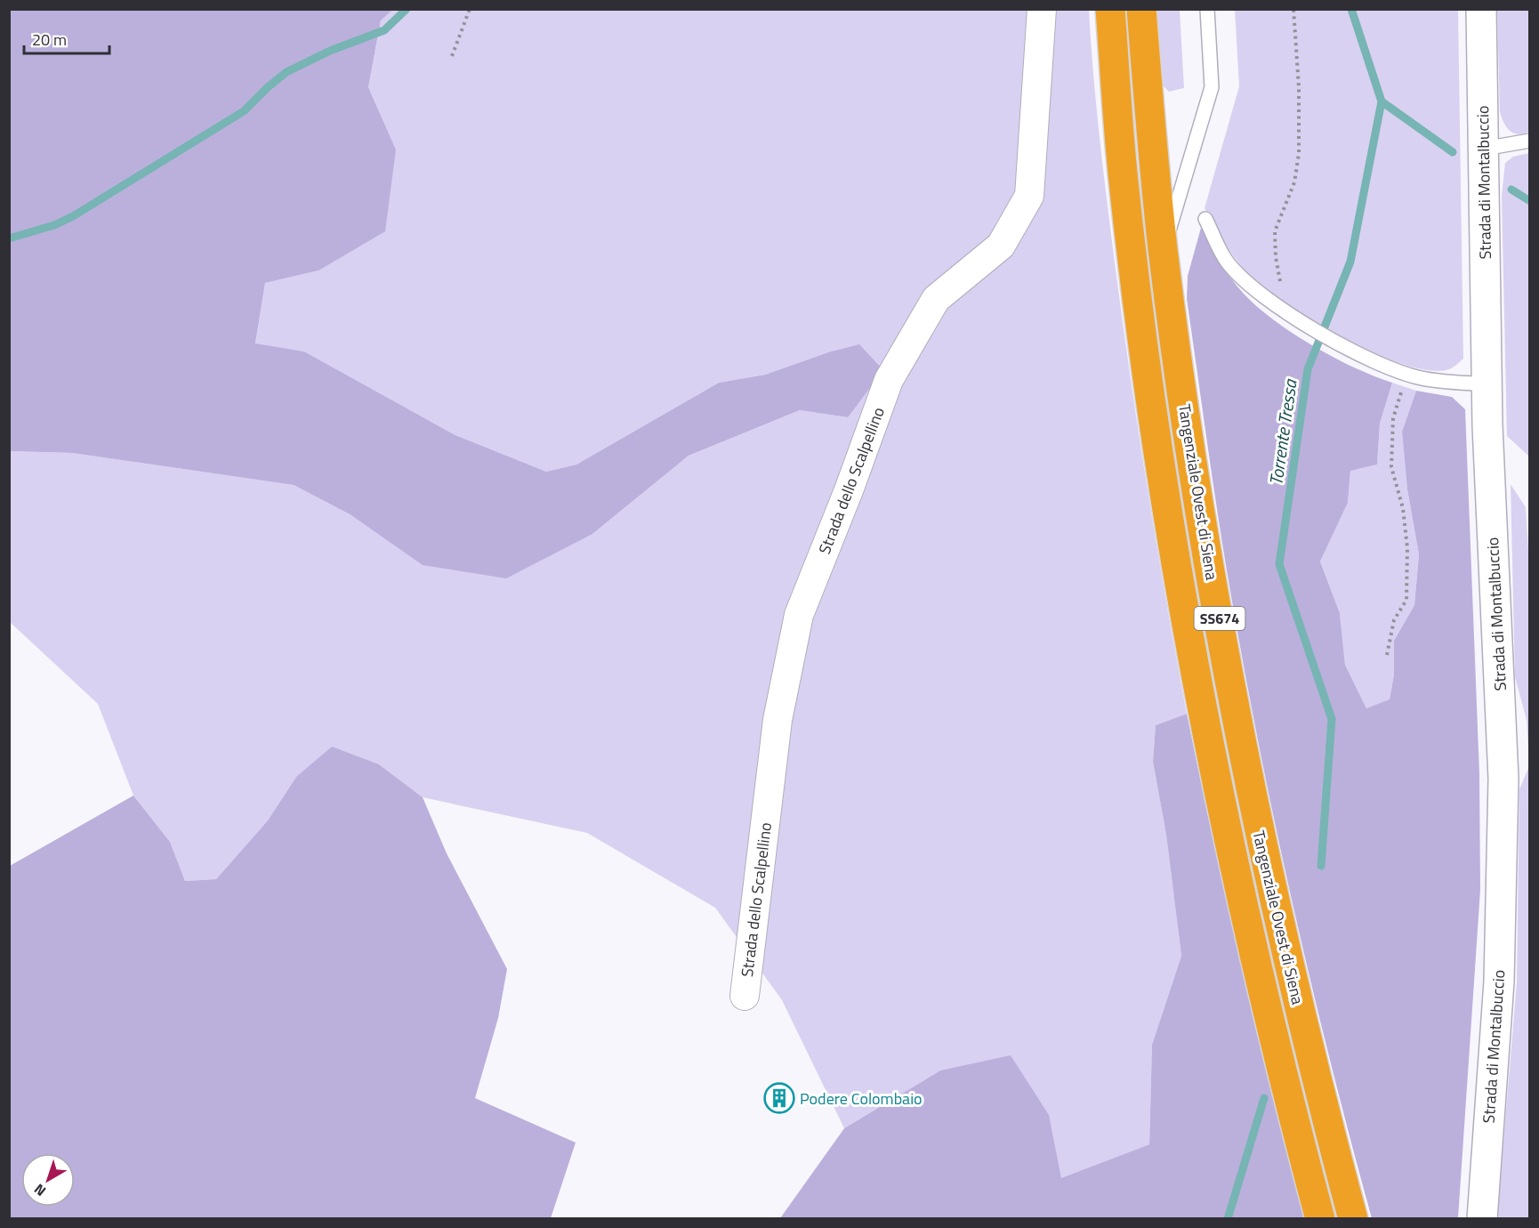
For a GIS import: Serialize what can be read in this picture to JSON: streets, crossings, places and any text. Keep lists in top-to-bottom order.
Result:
{
  "streets": {
    "highway": ["Tangenziale Ovest di Siena", "SS674"],
    "street": ["Strada di Montalbuccio", "Strada dello Scalpellino"]
  },
  "water": ["Torrente Tressa"],
  "places": {
    "building": ["Podere Colombaio"]
  },
  "scale_bar": "20 m",
  "north": "bottom left"
}
